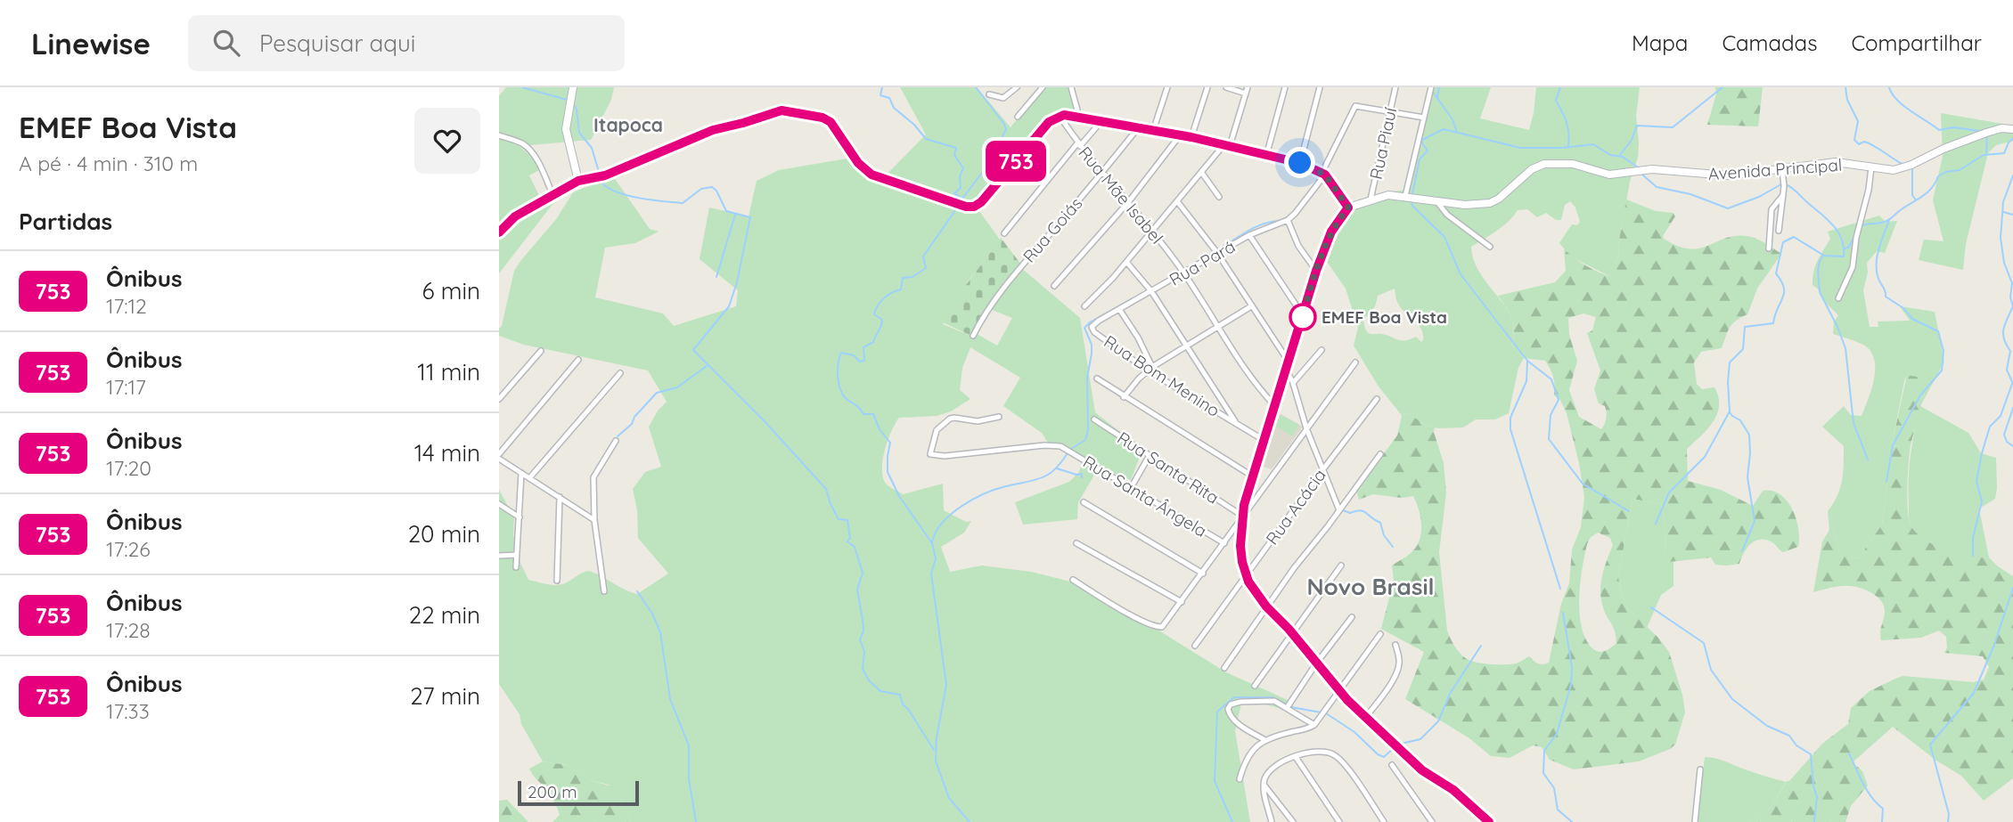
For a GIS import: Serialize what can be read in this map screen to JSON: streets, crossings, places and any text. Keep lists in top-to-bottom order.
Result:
{
  "streets": {
    "street": [
      "Rua Piauí",
      "Avenida Principal",
      "Rua Mãe Isabel",
      "Rua Goiás",
      "Rua Pará",
      "Rua Bom Menino",
      "Rua Santa Rita",
      "Rua Santa Ângela",
      "Rua Acácia"
    ]
  },
  "crossings": [
    ["Rua Piauí", "Avenida Principal"],
    ["Rua Mãe Isabel", "Rua Goiás"],
    ["Rua Mãe Isabel", "Rua Pará"],
    ["Rua Pará", "Rua Bom Menino"]
  ],
  "districts": ["Itapoca", "Novo Brasil"],
  "places": ["EMEF Boa Vista"],
  "lines": ["bus line 753"],
  "scale_bar": "200 m",
  "page": {
    "header": "Linewise",
    "search": "Pesquisar aqui",
    "nav": ["Mapa", "Camadas", "Compartilhar"],
    "heading": [
      ["EMEF Boa Vista", "A pé · 4 min · 310 m"],
      "Partidas"
    ],
    "on_map": "753",
    "list": [
      {
        "mark": "753",
        "name": "Ônibus",
        "note": "17:12",
        "value": "6 min"
      },
      {
        "mark": "753",
        "name": "Ônibus",
        "note": "17:17",
        "value": "11 min"
      },
      {
        "mark": "753",
        "name": "Ônibus",
        "note": "17:20",
        "value": "14 min"
      },
      {
        "mark": "753",
        "name": "Ônibus",
        "note": "17:26",
        "value": "20 min"
      },
      {
        "mark": "753",
        "name": "Ônibus",
        "note": "17:28",
        "value": "22 min"
      },
      {
        "mark": "753",
        "name": "Ônibus",
        "note": "17:33",
        "value": "27 min"
      }
    ],
    "scale": "200 m"
  }
}
